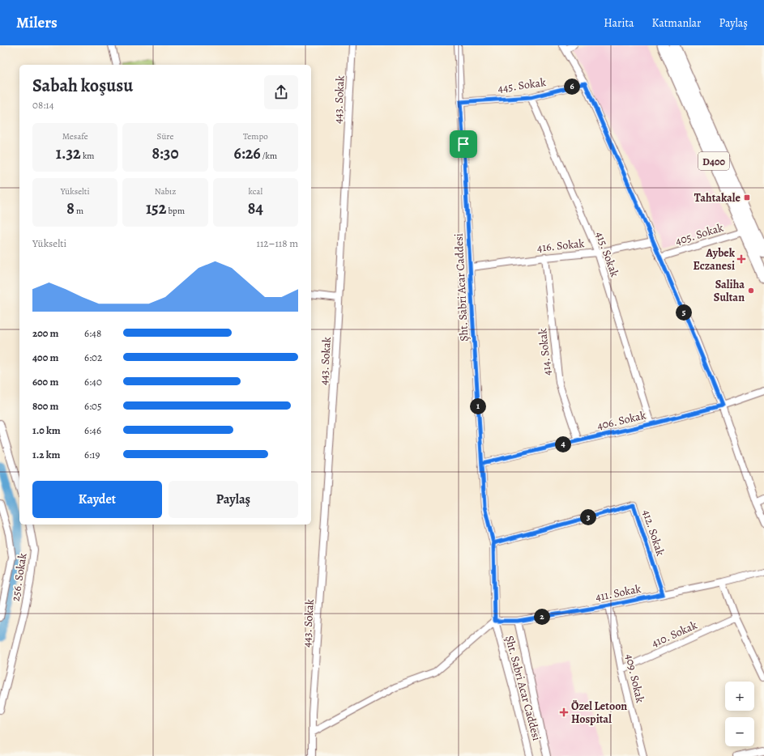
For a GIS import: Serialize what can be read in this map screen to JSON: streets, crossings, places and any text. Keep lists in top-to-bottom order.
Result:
{
  "streets": {
    "main road": ["D400"],
    "street": [
      "445. Sokak",
      "443. Sokak",
      "405. Sokak",
      "416. Sokak",
      "415. Sokak",
      "Şht. Sabri Acar Caddesi",
      "414. Sokak",
      "406. Sokak",
      "412. Sokak",
      "256. Sokak",
      "411. Sokak",
      "410. Sokak",
      "409. Sokak"
    ]
  },
  "crossings": [
    ["445. Sokak", "415. Sokak"],
    ["445. Sokak", "Şht. Sabri Acar Caddesi"],
    ["D400", "405. Sokak"],
    ["416. Sokak", "415. Sokak"],
    ["416. Sokak", "Şht. Sabri Acar Caddesi"],
    ["416. Sokak", "414. Sokak"],
    ["415. Sokak", "406. Sokak"],
    ["Şht. Sabri Acar Caddesi", "406. Sokak"],
    ["Şht. Sabri Acar Caddesi", "412. Sokak"],
    ["Şht. Sabri Acar Caddesi", "411. Sokak"],
    ["414. Sokak", "406. Sokak"],
    ["412. Sokak", "411. Sokak"],
    ["411. Sokak", "409. Sokak"],
    ["410. Sokak", "409. Sokak"]
  ],
  "places": {
    "transit": ["Tahtakale"],
    "health": ["Aybek Eczanesi", "Özel Letoon Hospital"],
    "other": ["Saliha Sultan"]
  },
  "page": {
    "header": "Milers",
    "nav": ["Harita", "Katmanlar", "Paylaş"],
    "heading": ["Sabah koşusu", "08:14"],
    "pins": [
      "6",
      "5",
      "1",
      "4",
      "3",
      "2"
    ],
    "stats": [
      ["Mesafe", "1.32 km"],
      ["Süre", "8:30"],
      ["Tempo", "6:26 /km"],
      ["Yükselti", "8 m"],
      ["Nabız", "152 bpm"],
      ["kcal", "84"]
    ],
    "chart": ["Yükselti", "112–118 m"],
    "list": [
      {
        "name": "200 m",
        "note": "6:48"
      },
      {
        "name": "400 m",
        "note": "6:02"
      },
      {
        "name": "600 m",
        "note": "6:40"
      },
      {
        "name": "800 m",
        "note": "6:05"
      },
      {
        "name": "1.0 km",
        "note": "6:46"
      },
      {
        "name": "1.2 km",
        "note": "6:19"
      }
    ],
    "buttons": ["Kaydet", "Paylaş"],
    "map_buttons": ["+", "−"]
  }
}
